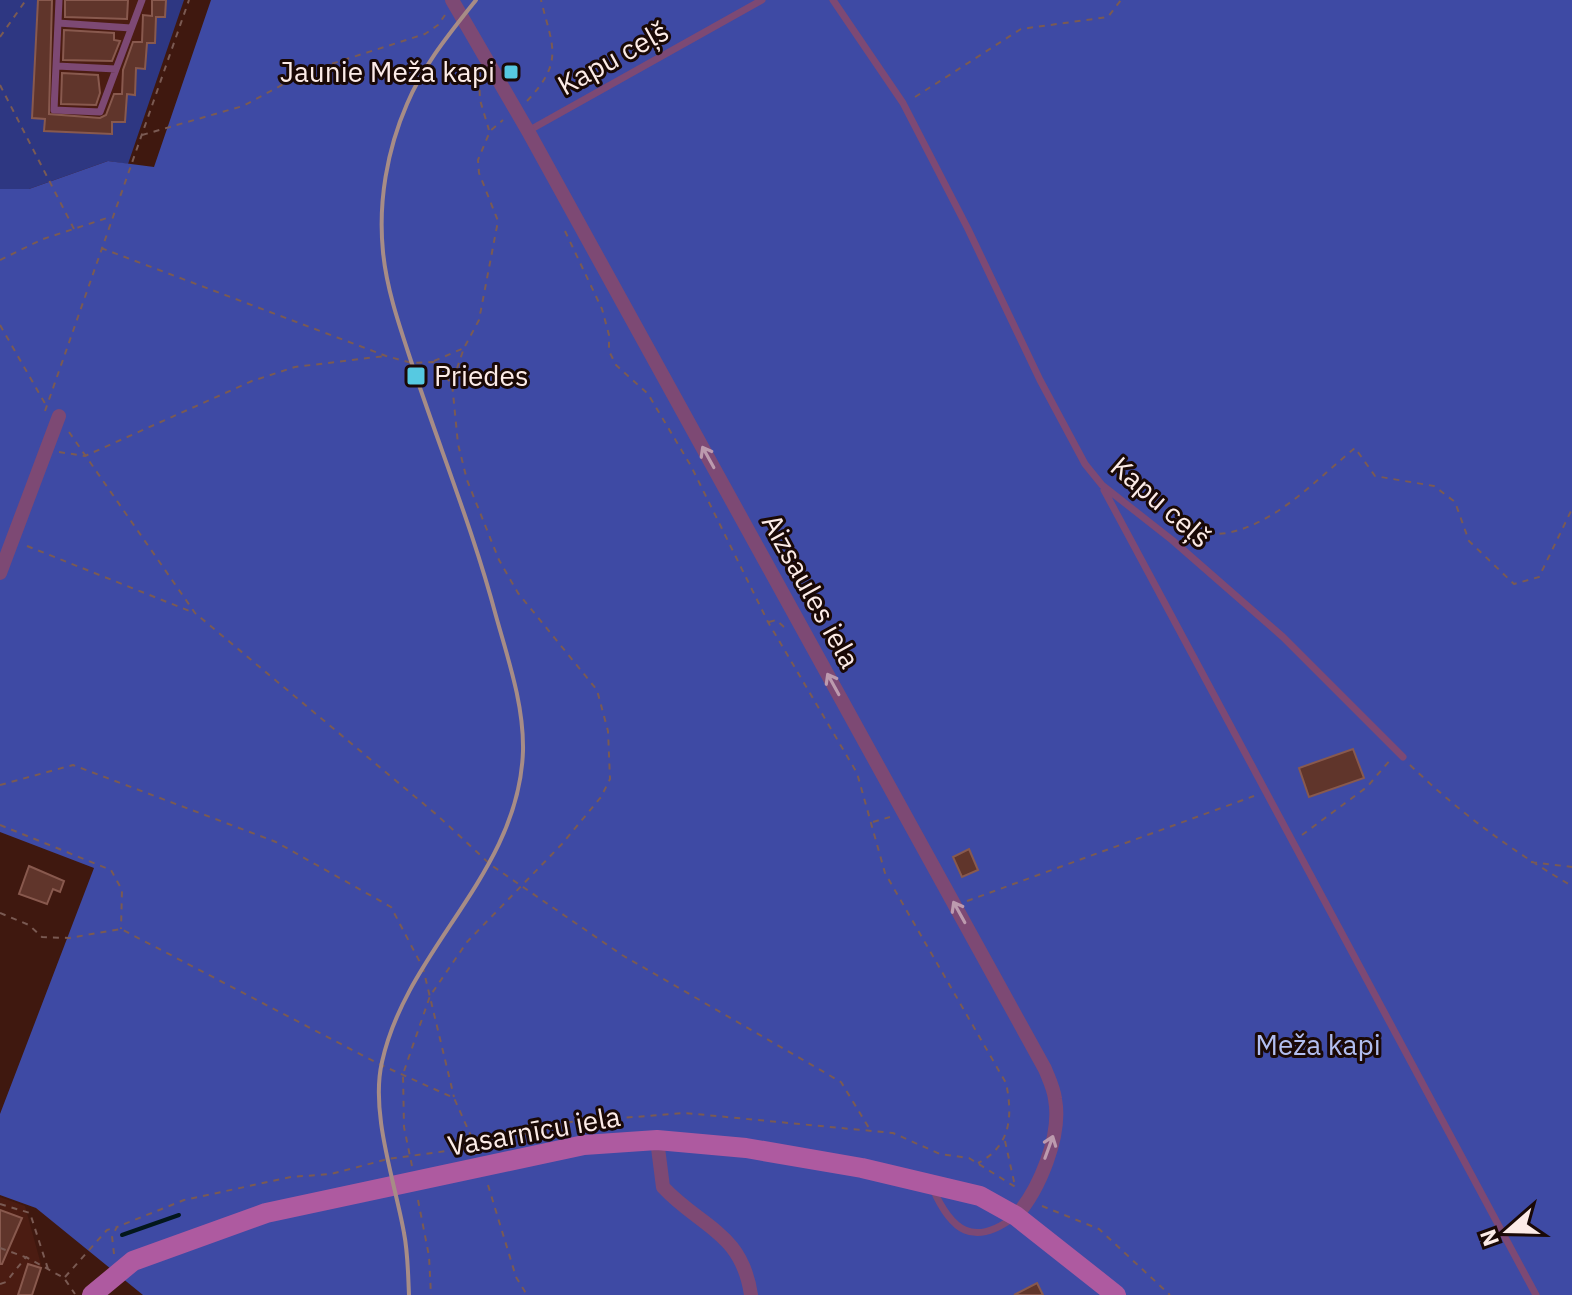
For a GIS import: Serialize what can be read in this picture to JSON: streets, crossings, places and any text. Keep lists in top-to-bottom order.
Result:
{
  "streets": {
    "street": ["Aizsaules iela", "Vasarnīcu iela"],
    "lane": ["Kapu ceļš"]
  },
  "crossings": [
    ["Kapu ceļš", "Aizsaules iela"],
    ["Aizsaules iela", "Vasarnīcu iela"]
  ],
  "one_way": ["Aizsaules iela"],
  "parks": ["Meža kapi"],
  "places": {
    "transit": ["Jaunie Meža kapi", "Priedes"]
  },
  "north": "left"
}
